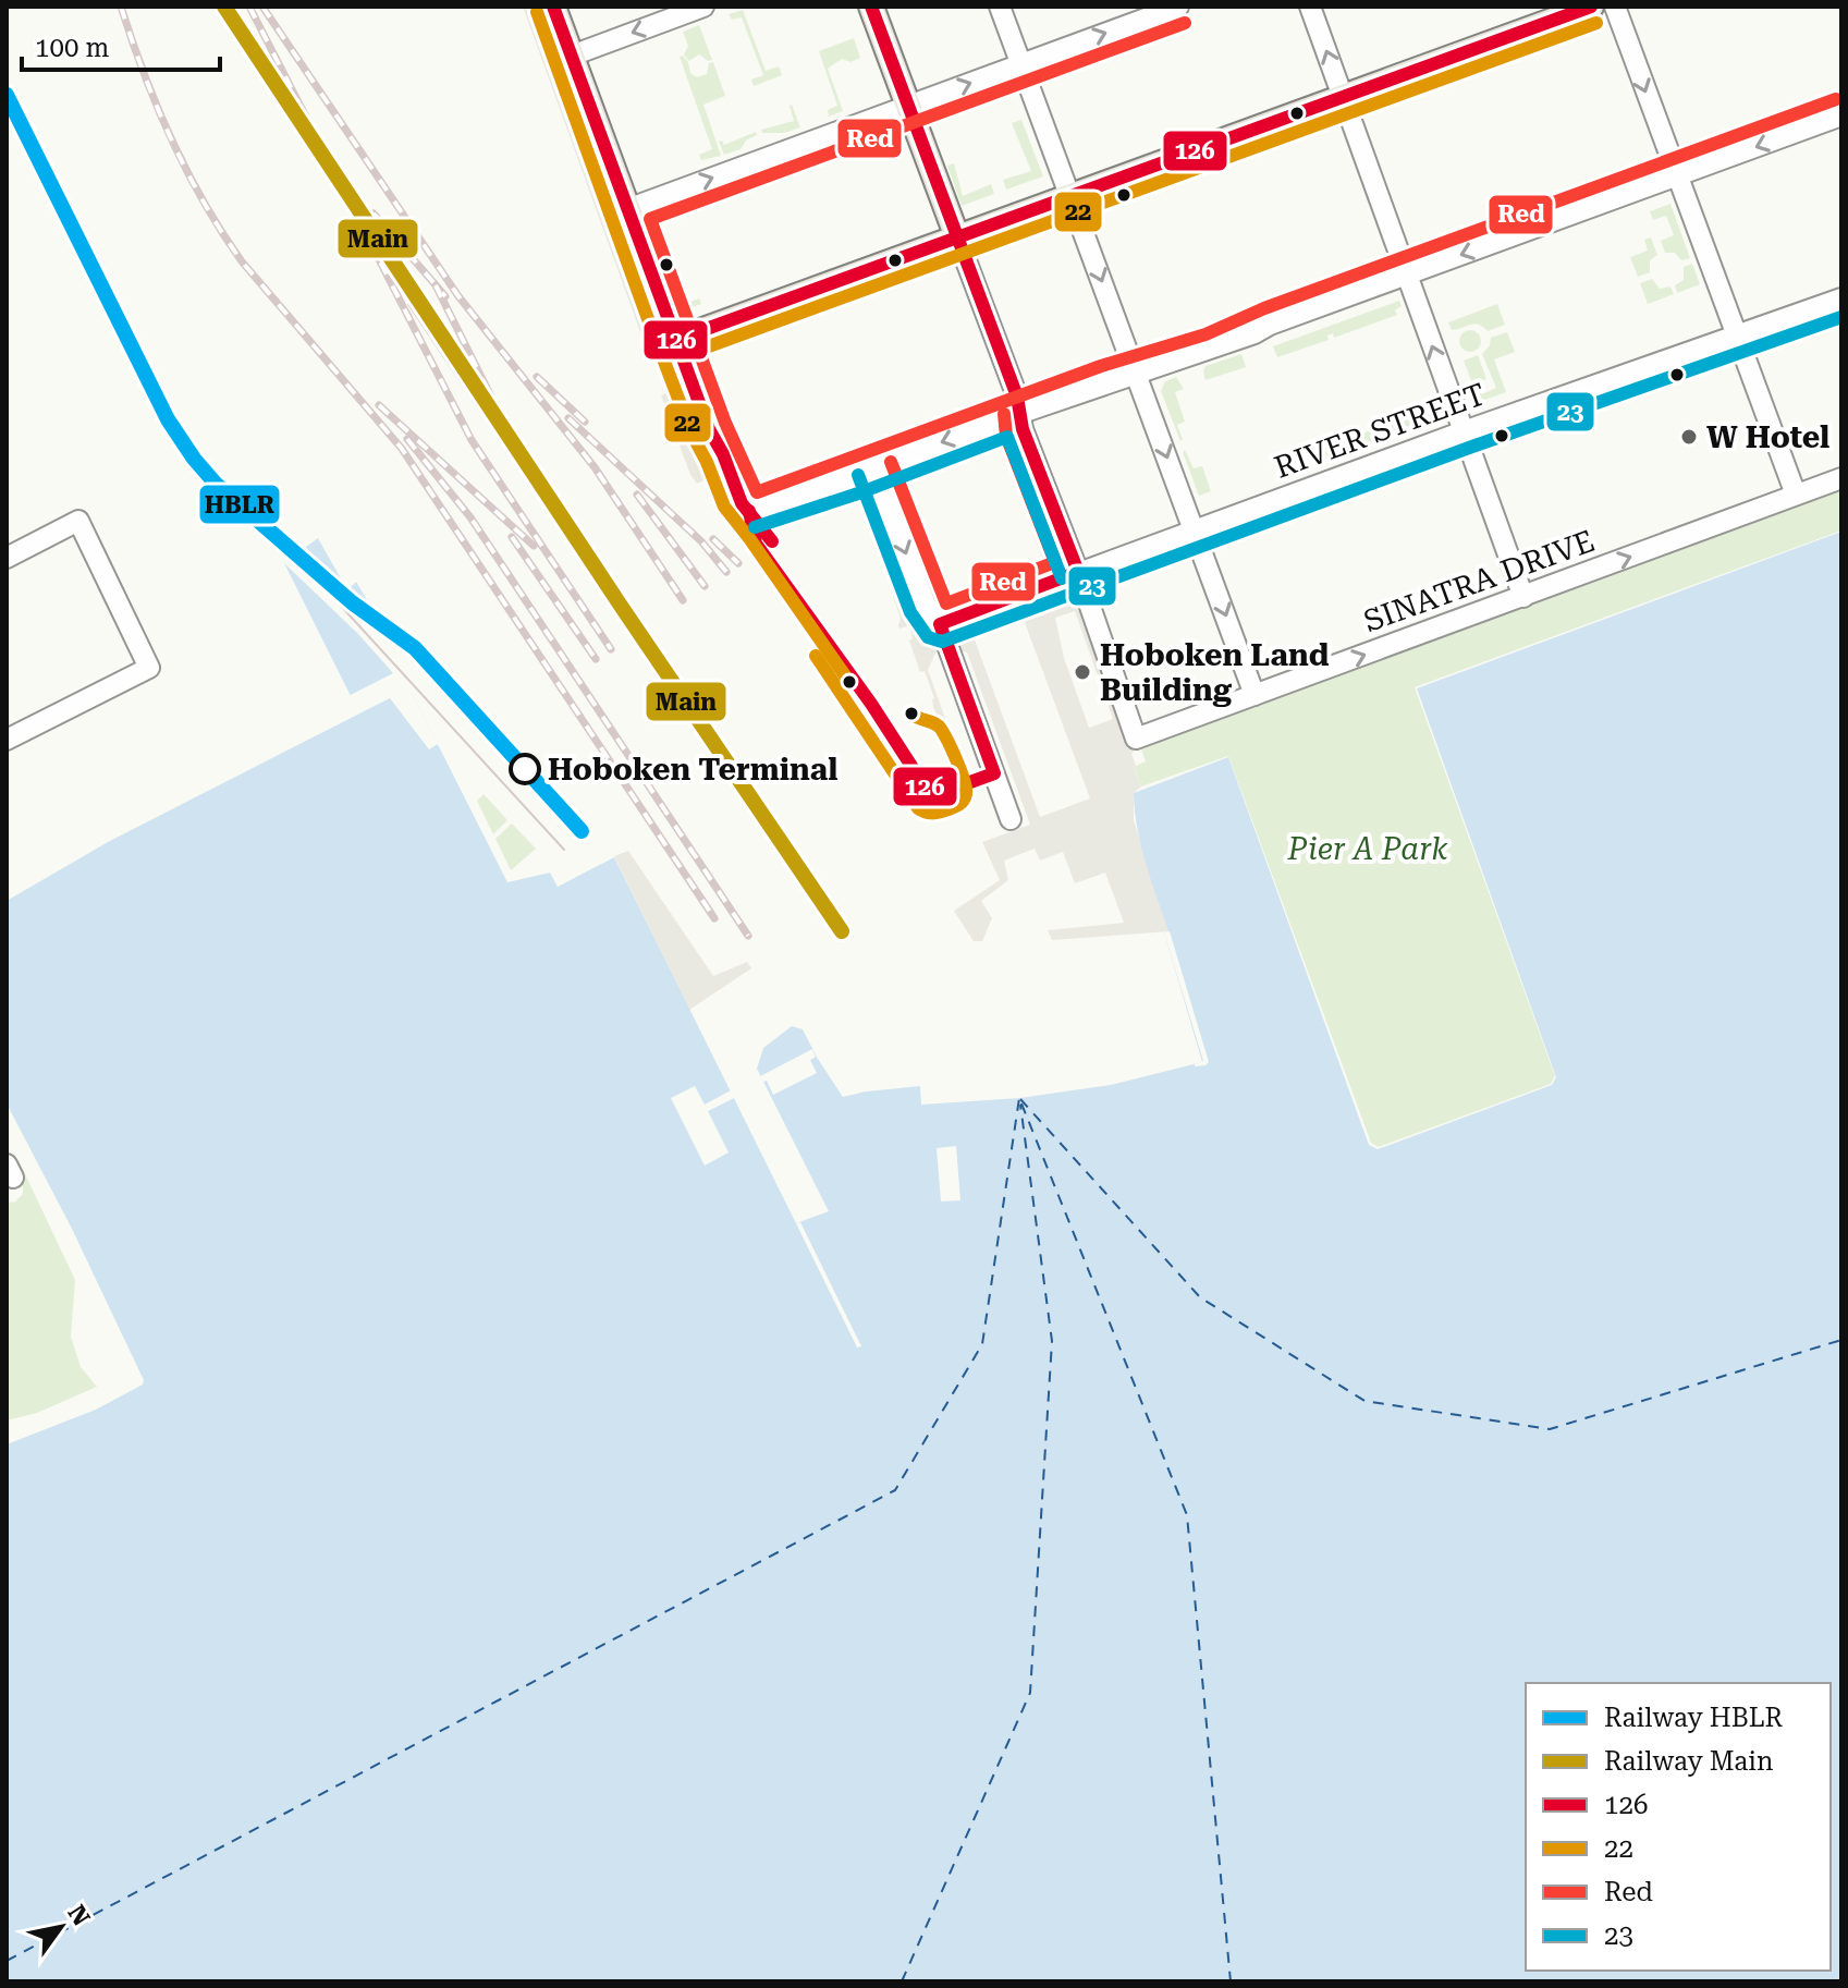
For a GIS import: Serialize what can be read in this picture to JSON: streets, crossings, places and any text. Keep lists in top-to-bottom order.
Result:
{
  "streets": {
    "street": ["RIVER STREET", "SINATRA DRIVE"]
  },
  "crossings": [
    ["RIVER STREET", "SINATRA DRIVE"]
  ],
  "one_way": ["SINATRA DRIVE"],
  "parks": ["Pier A Park"],
  "places": ["W Hotel", "Hoboken Land Building", "Hoboken Terminal"],
  "lines": [
    "rail line Main",
    "transit line 126",
    "transit line 22",
    "transit line Red",
    "rail line HBLR",
    "transit line 23"
  ],
  "legend": [
    "Railway HBLR",
    "Railway Main",
    "126",
    "22",
    "Red",
    "23"
  ],
  "scale_bar": "100 m",
  "north": "top right"
}
